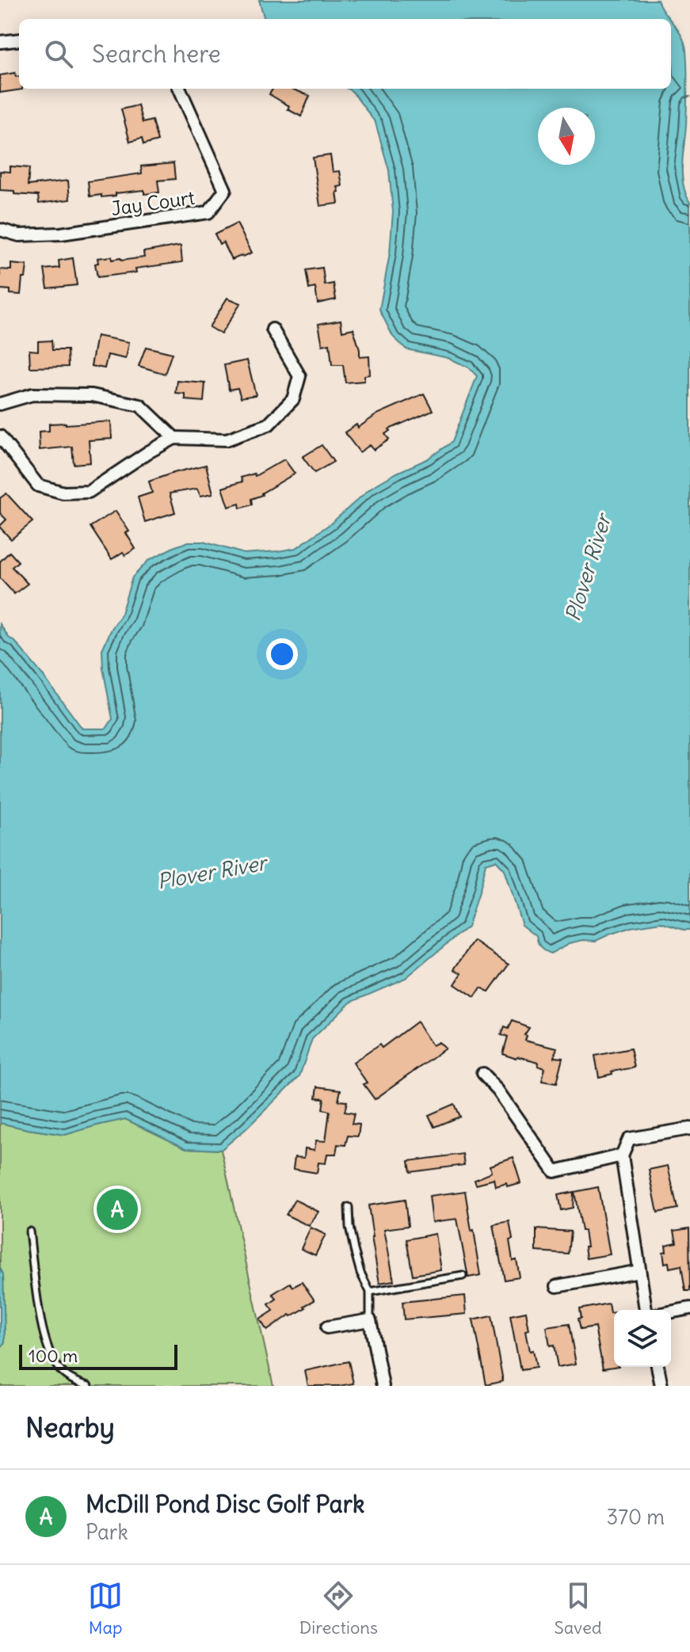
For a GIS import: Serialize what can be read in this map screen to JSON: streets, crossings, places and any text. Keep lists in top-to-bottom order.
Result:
{
  "streets": {
    "street": ["Jay Court"]
  },
  "water": ["Plover River"],
  "scale_bar": "100 m",
  "north": "bottom",
  "page": {
    "search": "Search here",
    "pins": "A",
    "scale": "100 m",
    "heading": "Nearby",
    "list": [
      {
        "mark": "A",
        "name": "McDill Pond Disc Golf Park",
        "note": "Park",
        "value": "370 m"
      }
    ],
    "nav": ["Map", "Directions", "Saved"]
  }
}
